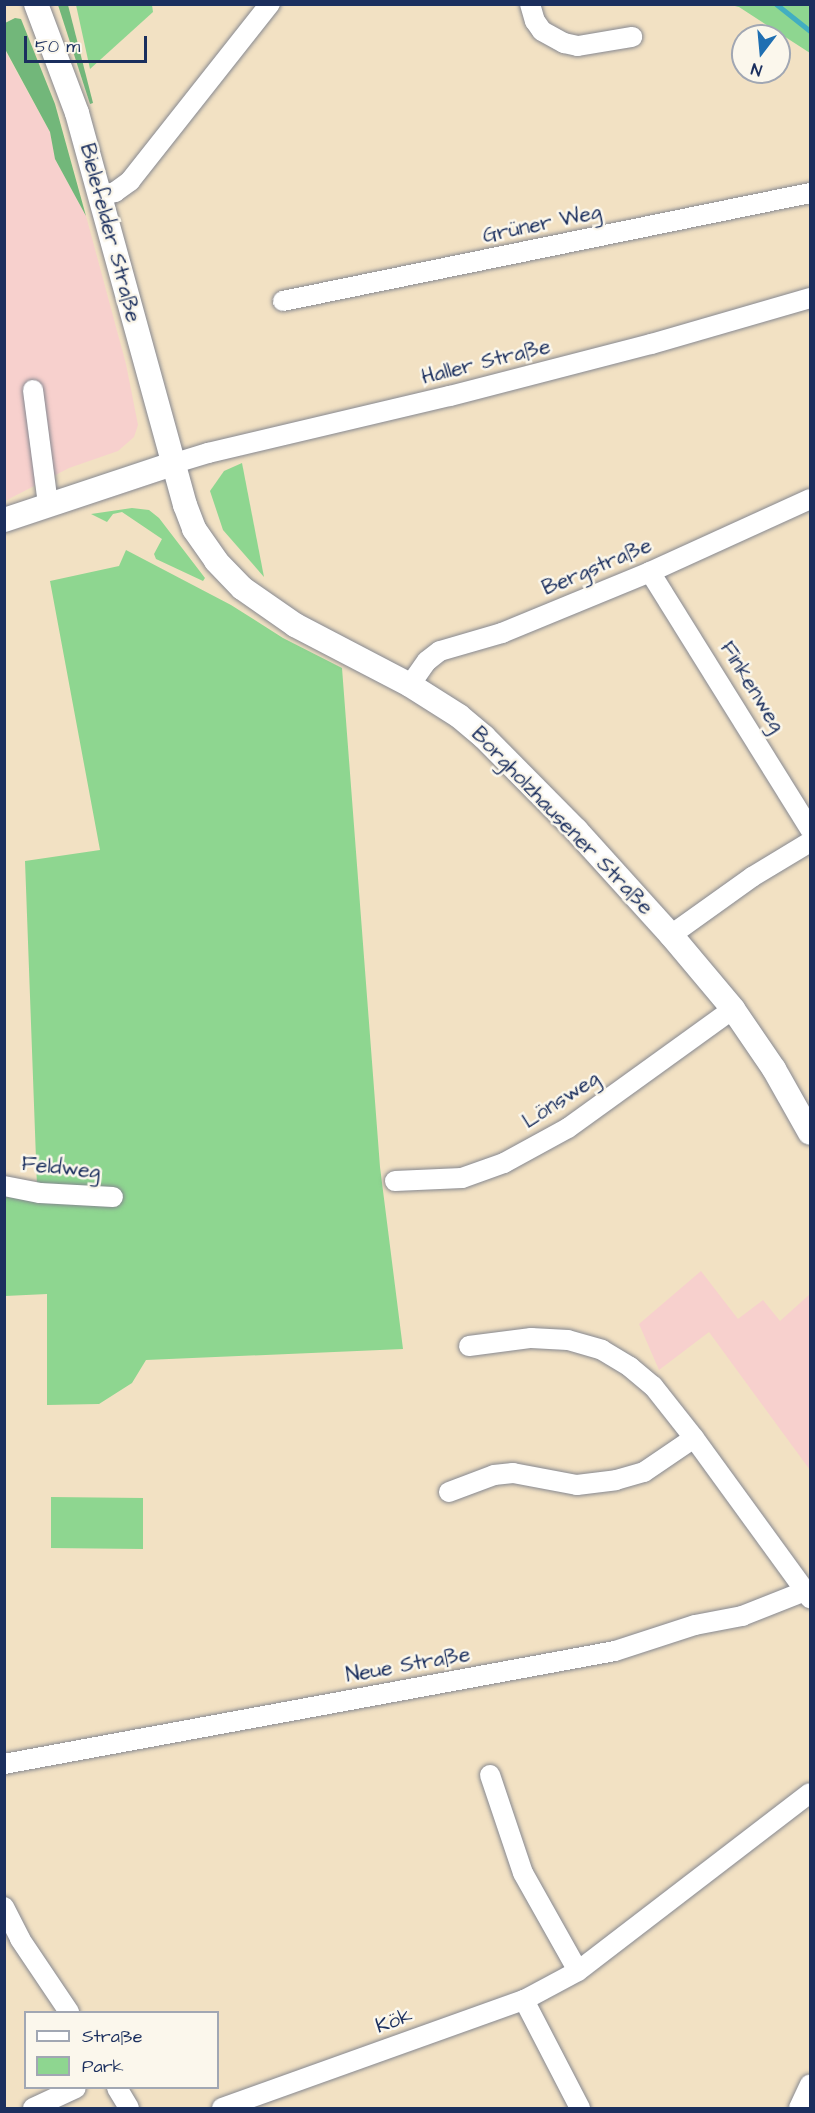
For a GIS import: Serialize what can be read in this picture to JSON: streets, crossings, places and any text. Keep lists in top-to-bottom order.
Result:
{
  "streets": {
    "main road": ["Bielefelder Straße", "Borgholzhausener Straße"],
    "street": [
      "Grüner Weg",
      "Haller Straße",
      "Bergstraße",
      "Finkenweg",
      "Lönsweg",
      "Feldweg",
      "Neue Straße",
      "Kök"
    ]
  },
  "crossings": [
    ["Bielefelder Straße", "Haller Straße"],
    ["Bielefelder Straße", "Borgholzhausener Straße"],
    ["Haller Straße", "Borgholzhausener Straße"],
    ["Bergstraße", "Finkenweg"],
    ["Bergstraße", "Borgholzhausener Straße"],
    ["Borgholzhausener Straße", "Lönsweg"]
  ],
  "legend": ["Straße", "Park"],
  "scale_bar": "50 m",
  "north": "bottom"
}
